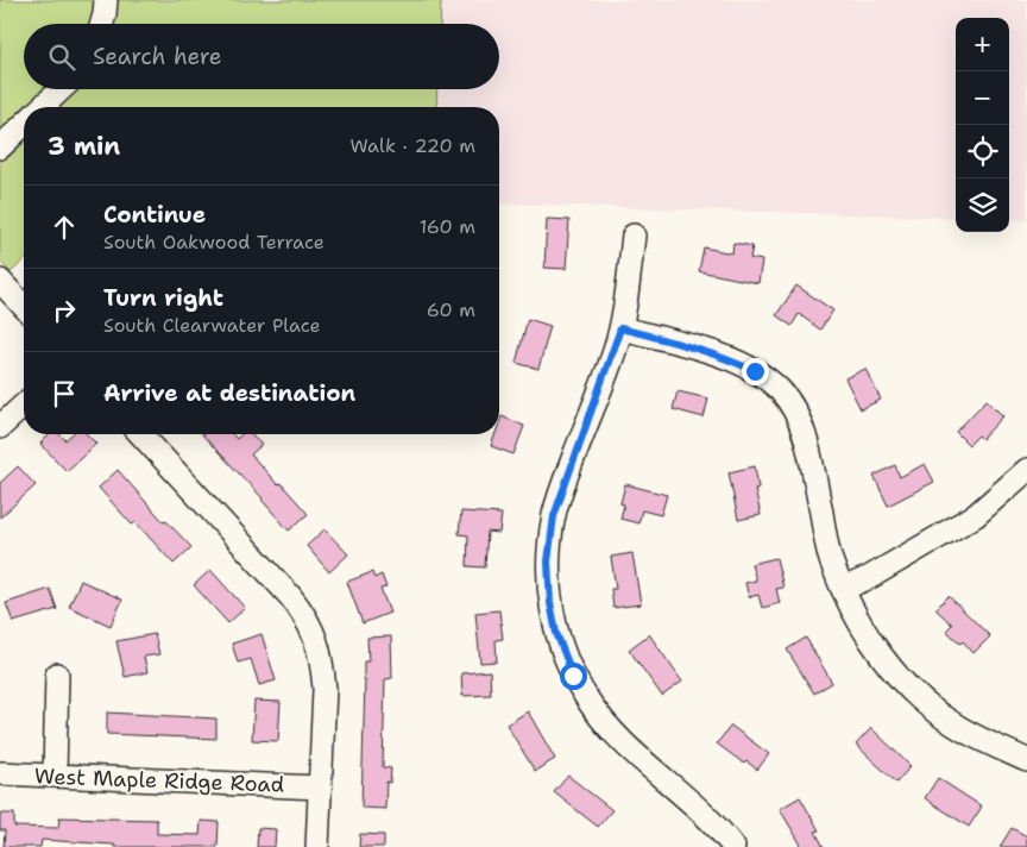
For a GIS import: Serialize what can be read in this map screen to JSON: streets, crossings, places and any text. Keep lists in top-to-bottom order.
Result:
{
  "streets": {
    "street": ["West Maple Ridge Road"]
  },
  "page": {
    "map_buttons": ["+", "−"],
    "search": "Search here",
    "heading": ["3 min", "Walk · 220 m"],
    "list": [
      ["Continue", "South Oakwood Terrace", "160 m"],
      ["Turn right", "South Clearwater Place", "60 m"],
      "Arrive at destination"
    ]
  }
}
